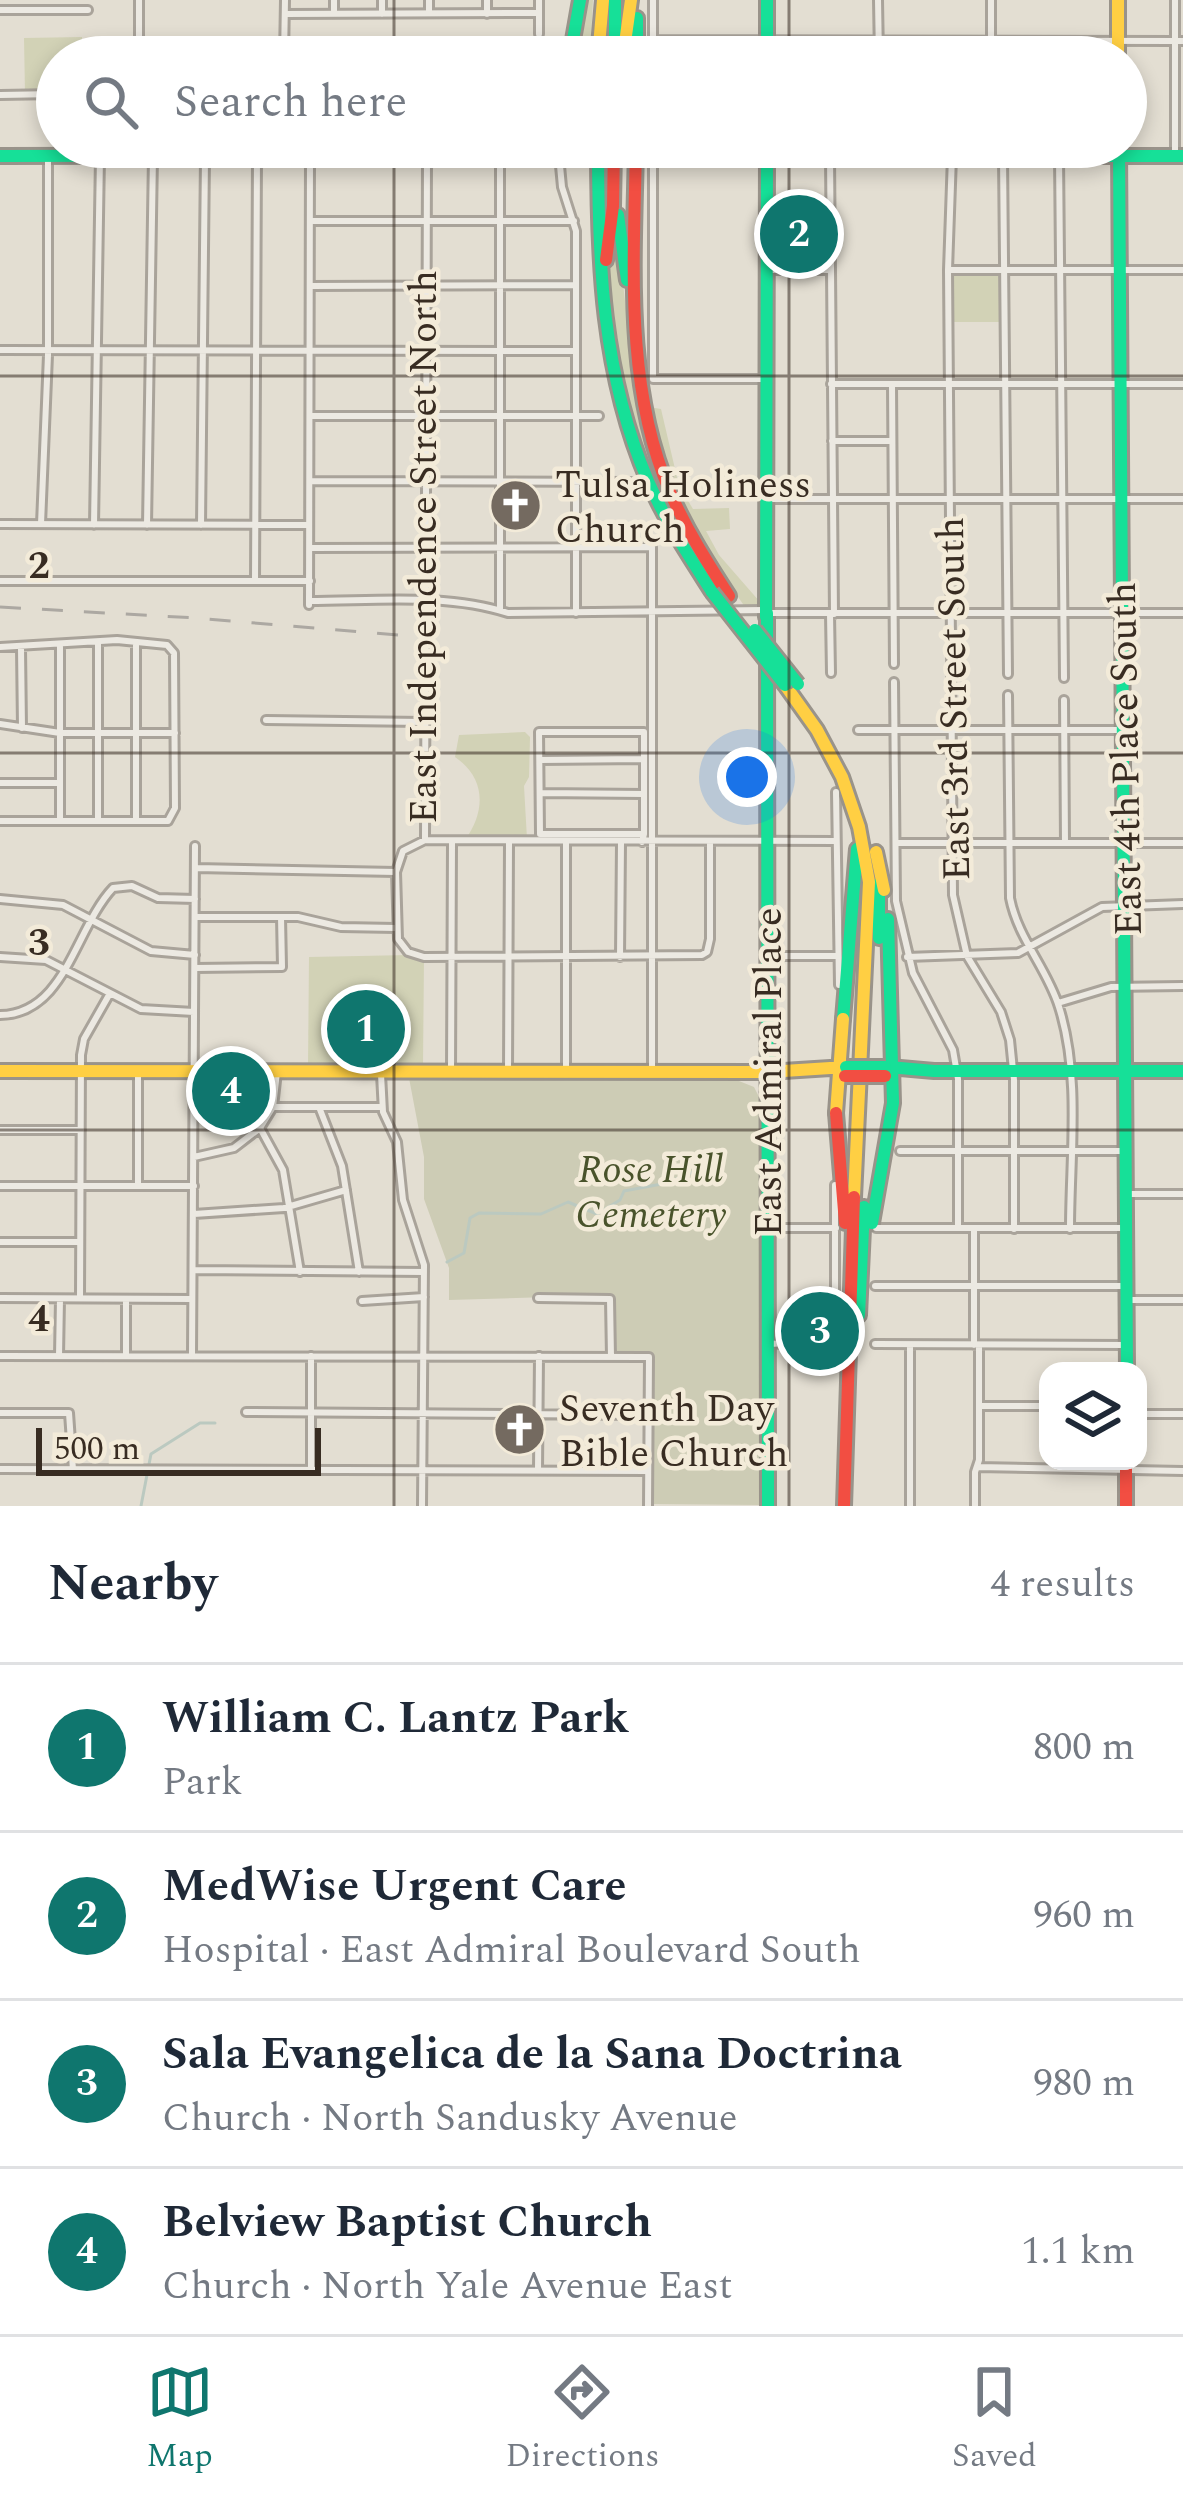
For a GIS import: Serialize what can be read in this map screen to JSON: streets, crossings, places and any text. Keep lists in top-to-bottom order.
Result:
{
  "streets": {
    "main road": ["East 4th Place South", "East Admiral Place"],
    "street": ["East Independence Street North", "East 3rd Street South"]
  },
  "parks": ["Rose Hill Cemetery"],
  "places": {
    "church": ["Tulsa Holiness Church", "Seventh Day Bible Church"]
  },
  "scale_bar": "500 m",
  "page": {
    "search": "Search here",
    "pins": [
      "2",
      "1",
      "4",
      "3"
    ],
    "scale": "500 m",
    "heading": ["Nearby", "4 results"],
    "list": [
      {
        "mark": "1",
        "name": "William C. Lantz Park",
        "note": "Park",
        "value": "800 m"
      },
      {
        "mark": "2",
        "name": "MedWise Urgent Care",
        "note": "Hospital · East Admiral Boulevard South",
        "value": "960 m"
      },
      {
        "mark": "3",
        "name": "Sala Evangelica de la Sana Doctrina",
        "note": "Church · North Sandusky Avenue",
        "value": "980 m"
      },
      {
        "mark": "4",
        "name": "Belview Baptist Church",
        "note": "Church · North Yale Avenue East",
        "value": "1.1 km"
      }
    ],
    "nav": ["Map", "Directions", "Saved"]
  },
  "grid": {
    "rows": ["2", "3", "4"]
  }
}
